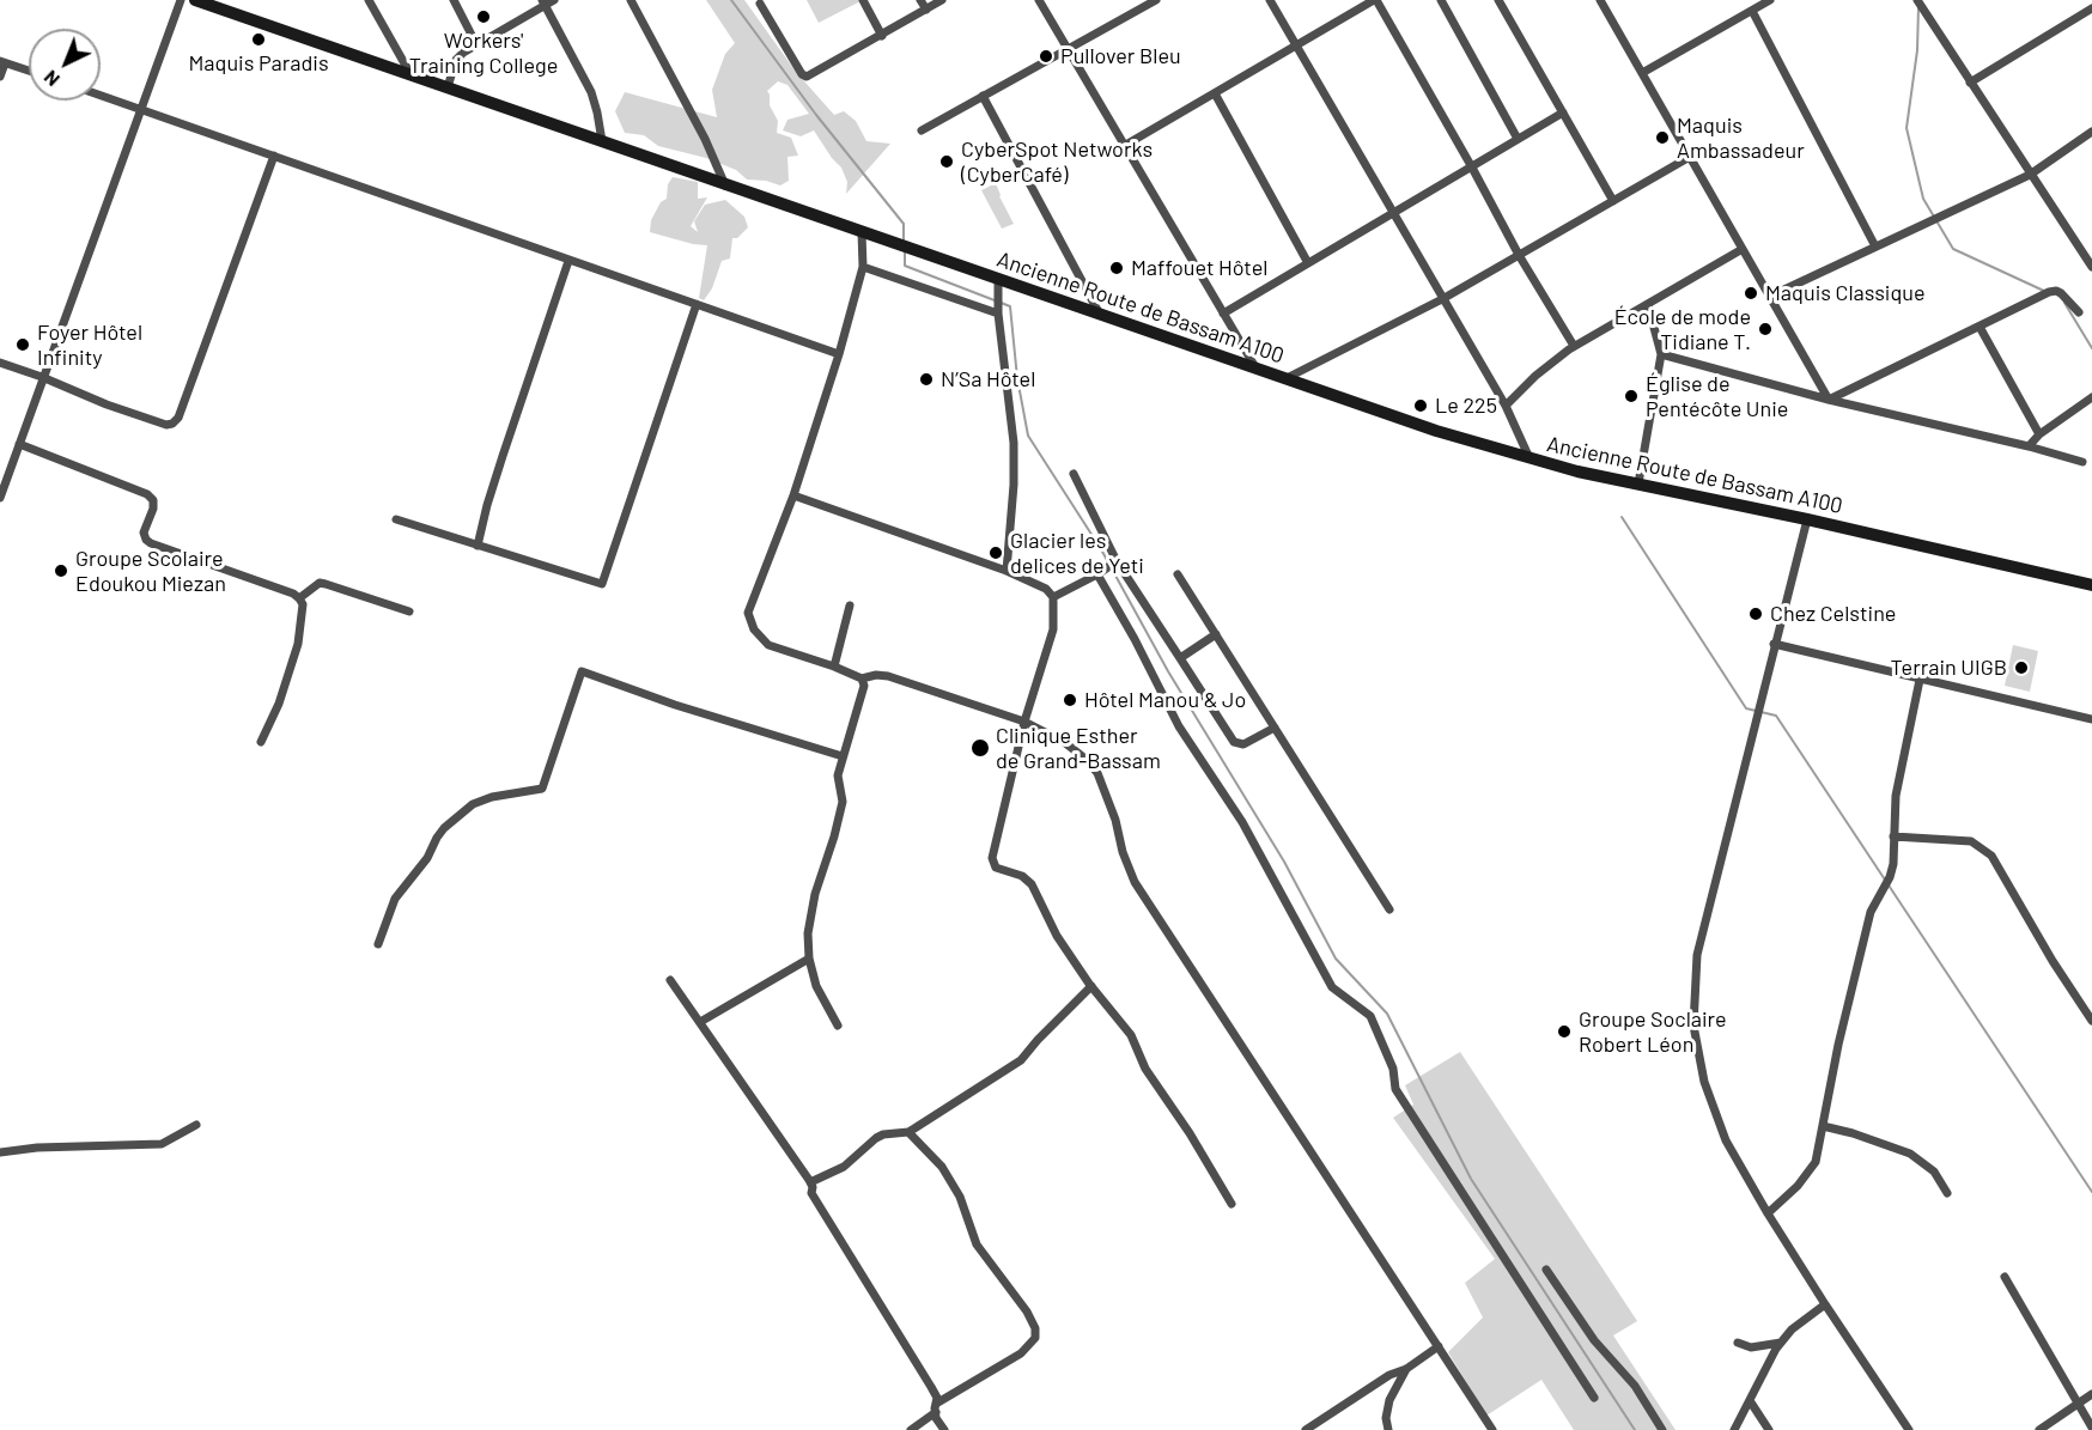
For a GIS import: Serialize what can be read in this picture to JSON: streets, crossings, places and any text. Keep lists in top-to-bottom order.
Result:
{
  "streets": {
    "main road": ["Ancienne Route de Bassam A100"]
  },
  "places": [
    "Workers' Training College",
    "Maquis Paradis",
    "Pullover Bleu",
    "Maquis Ambassadeur",
    "CyberSpot Networks (CyberCafé)",
    "Maffouet Hôtel",
    "Maquis Classique",
    "École de mode Tidiane T.",
    "Foyer Hôtel Infinity",
    "N’Sa Hôtel",
    "Église de Pentécôte Unie",
    "Le 225",
    "Glacier les delices de Yeti",
    "Groupe Scolaire Edoukou Miezan",
    "Chez Celstine",
    "Terrain UIGB",
    "Hôtel Manou & Jo",
    "Clinique Esther de Grand-Bassam",
    "Groupe Soclaire Robert Léon"
  ],
  "north": "bottom left"
}
